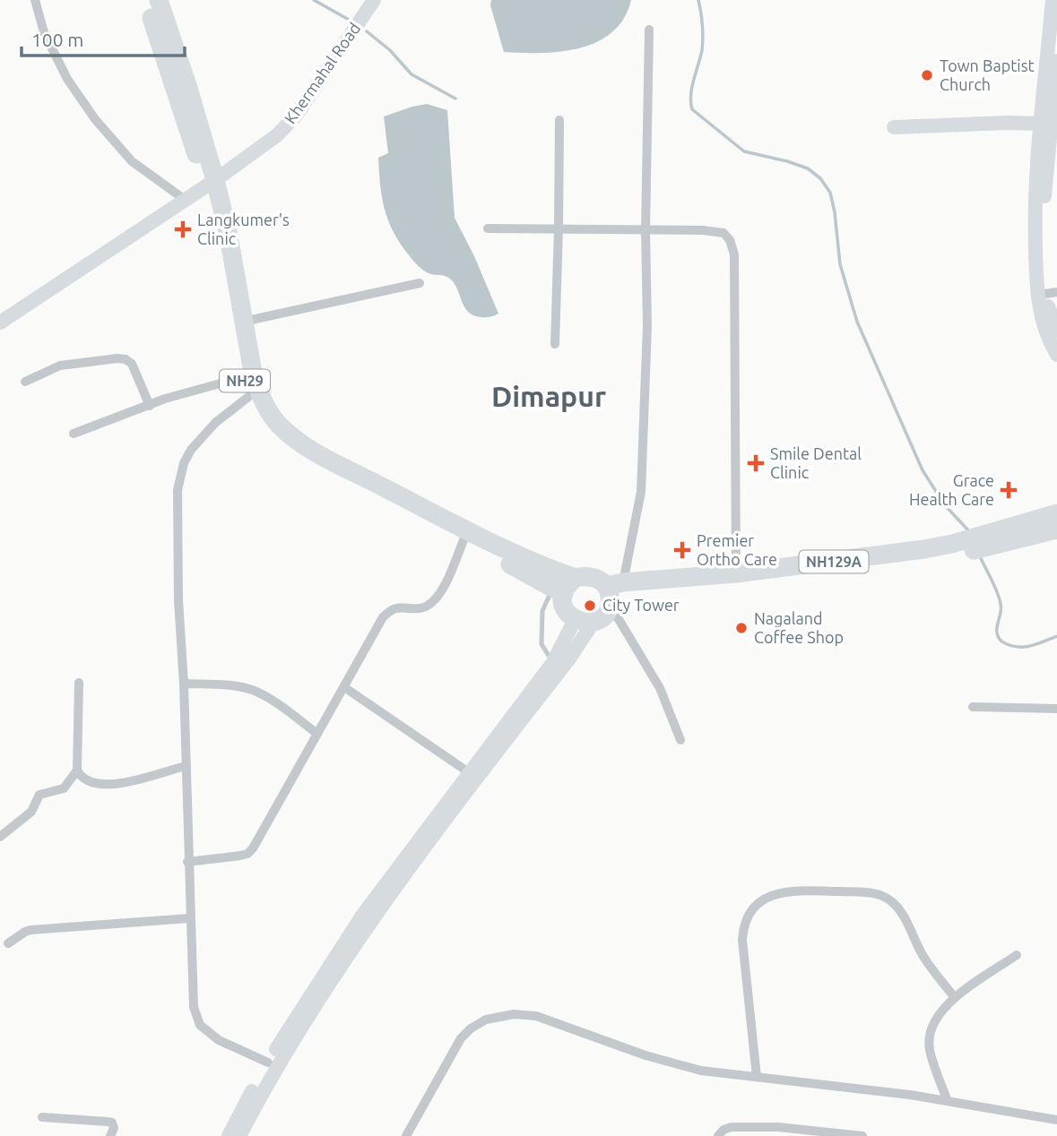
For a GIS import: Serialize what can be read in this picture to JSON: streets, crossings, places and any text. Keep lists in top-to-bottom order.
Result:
{
  "streets": {
    "highway": ["NH29", "NH129A"],
    "main road": ["Khermahal Road"]
  },
  "crossings": [
    ["Khermahal Road", "NH29"],
    ["NH29", "NH129A"]
  ],
  "districts": ["Dimapur"],
  "places": {
    "other": ["Town Baptist Church", "City Tower", "Nagaland Coffee Shop"],
    "health": [
      "Langkumer's Clinic",
      "Smile Dental Clinic",
      "Grace Health Care",
      "Premier Ortho Care"
    ]
  },
  "scale_bar": "100 m"
}
